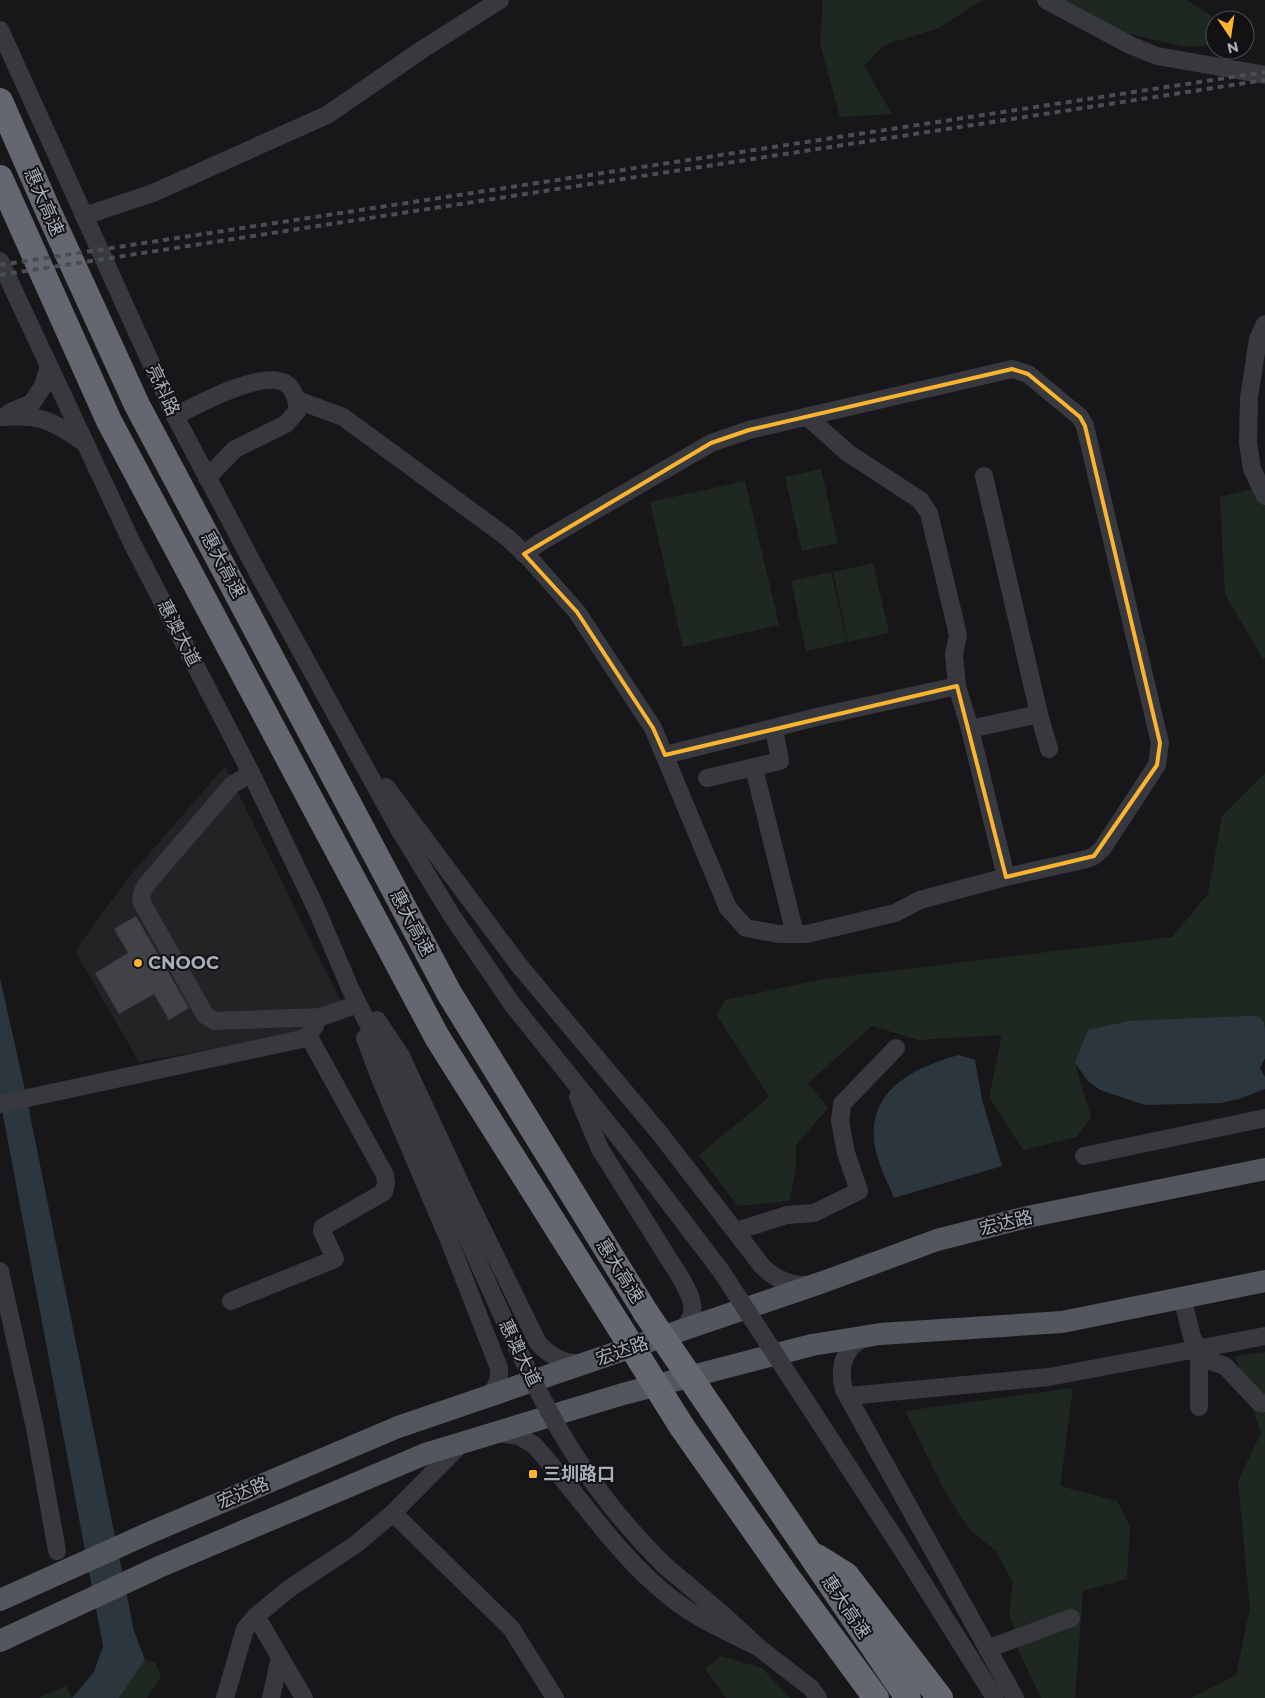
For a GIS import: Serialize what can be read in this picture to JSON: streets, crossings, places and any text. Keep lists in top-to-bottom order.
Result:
{
  "streets": {
    "highway": ["惠大高速"],
    "main road": ["宏达路"],
    "street": ["亮科路", "惠澳大道"]
  },
  "places": {
    "other": ["CNOOC"],
    "transit": ["三圳路口"]
  },
  "north": "bottom"
}
